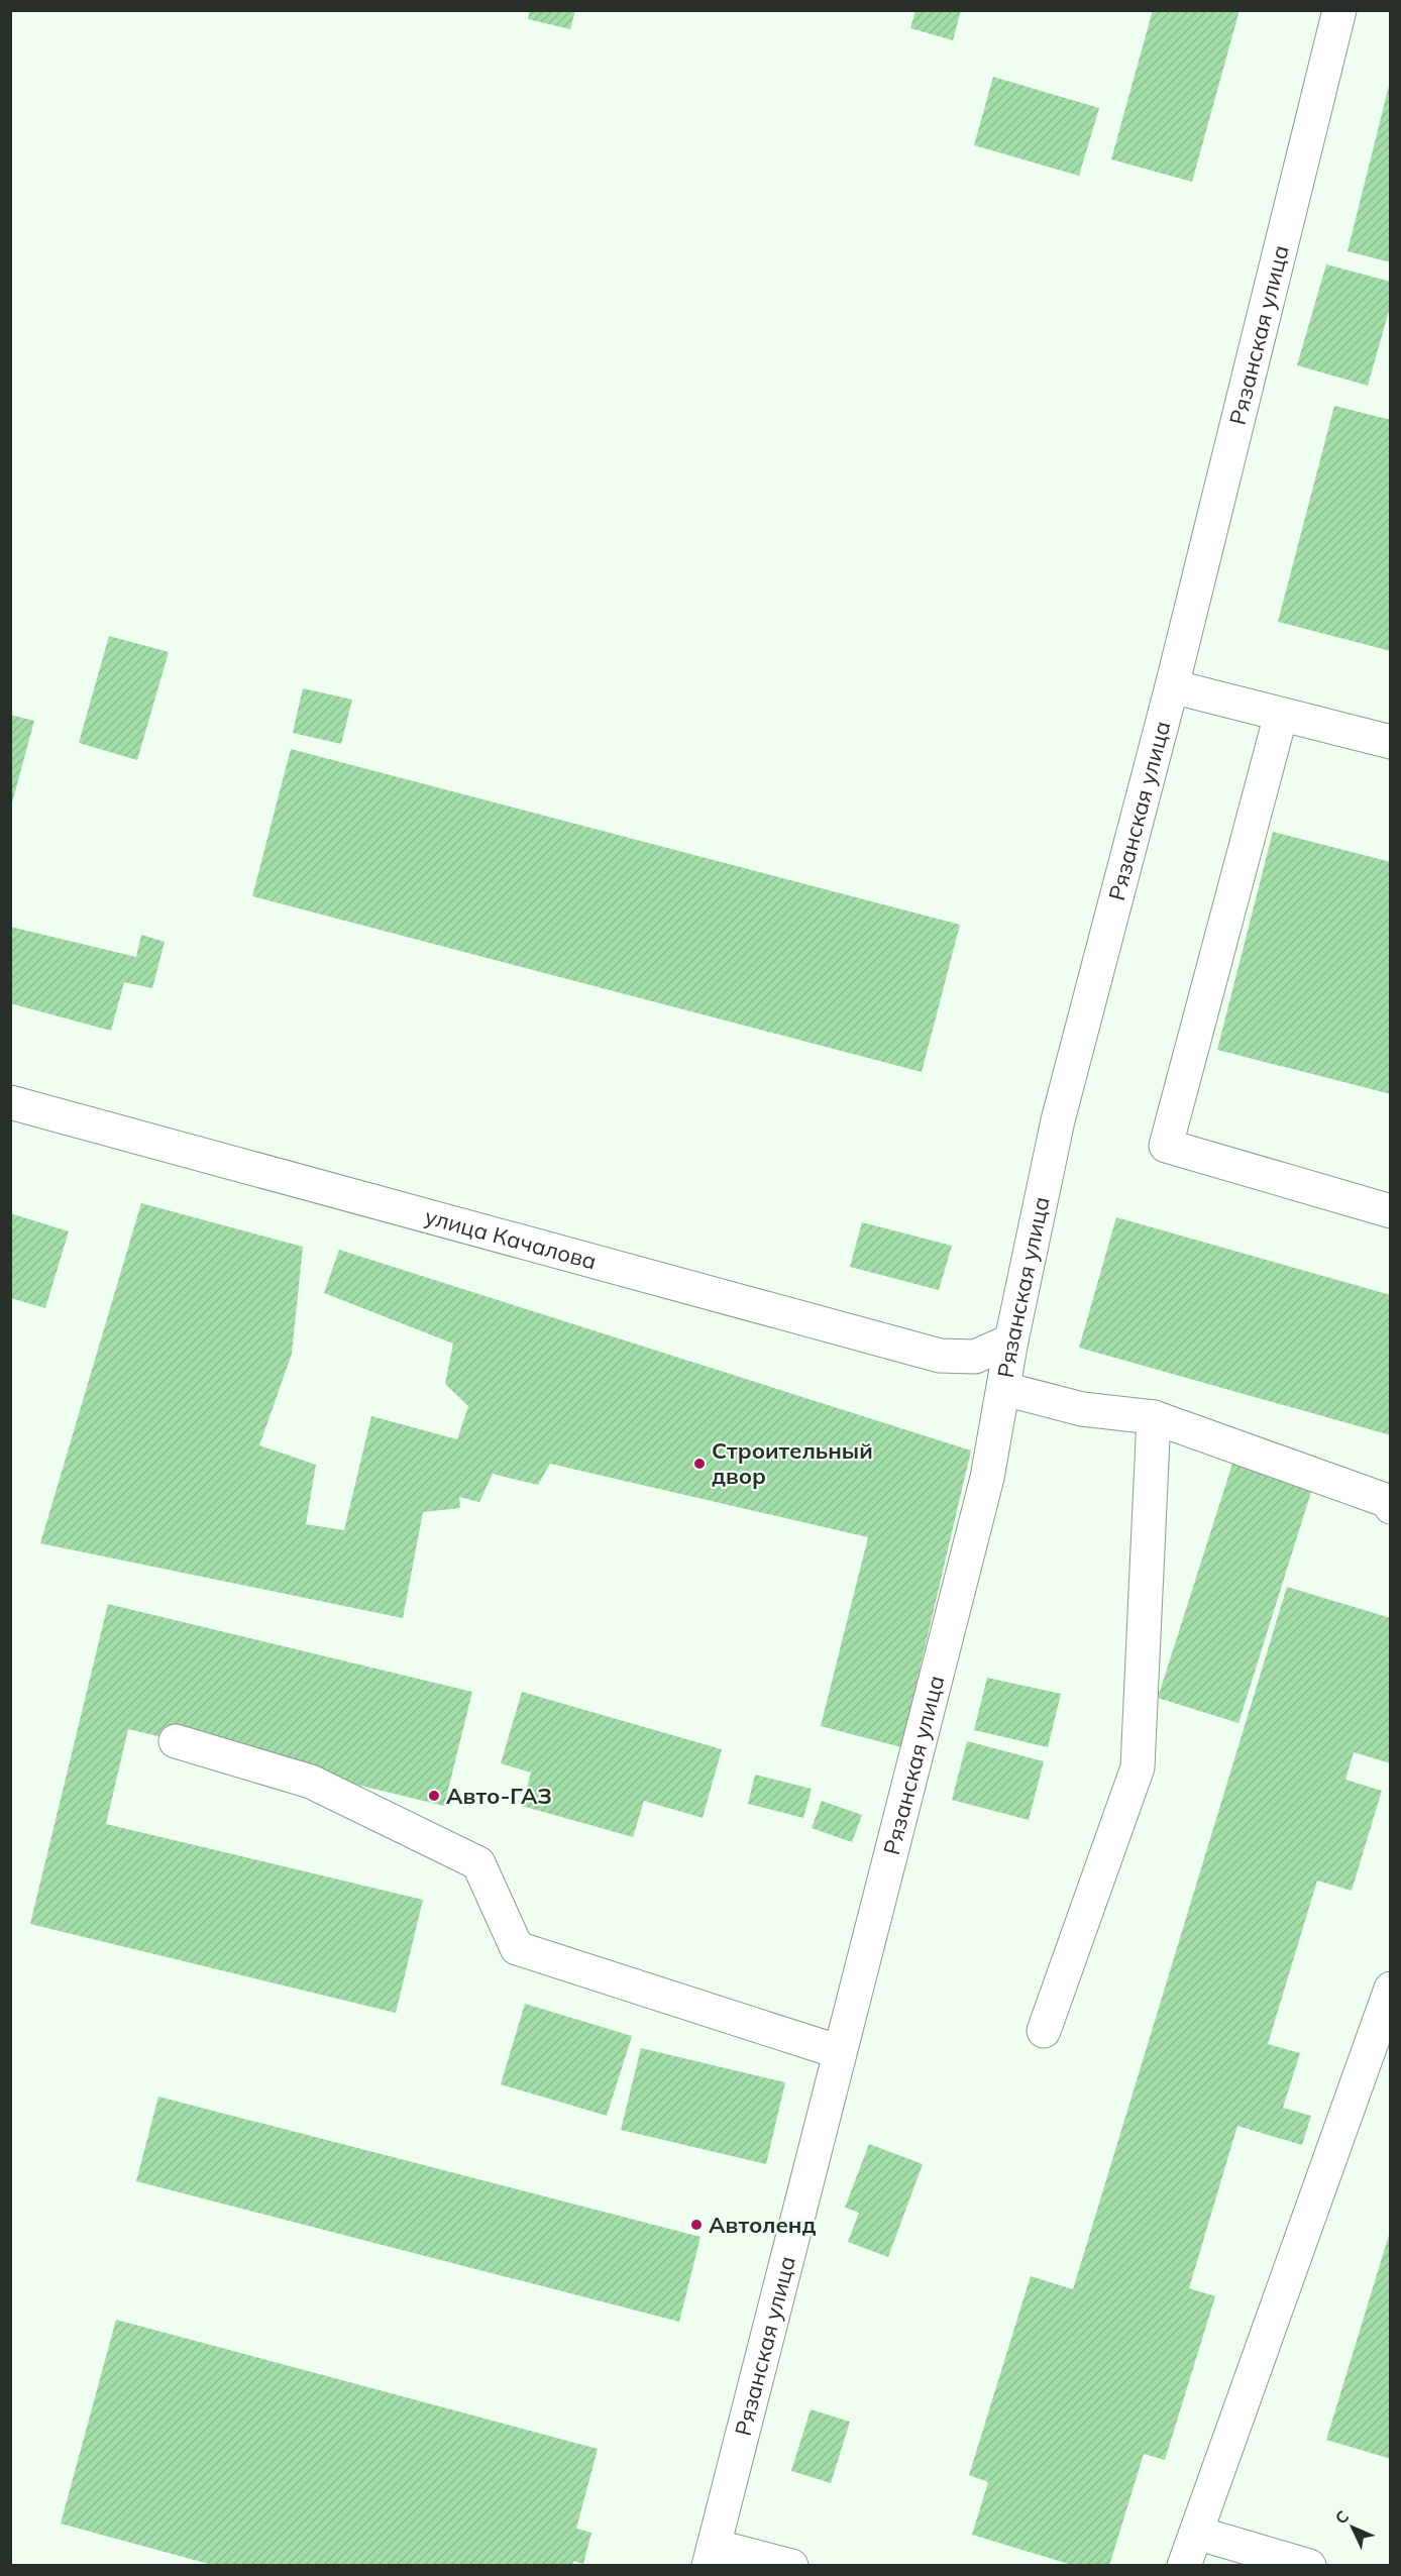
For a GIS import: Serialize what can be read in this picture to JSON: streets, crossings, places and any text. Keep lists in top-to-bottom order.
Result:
{
  "streets": {
    "main road": ["Рязанская улица", "улица Качалова"]
  },
  "crossings": [
    ["Рязанская улица", "улица Качалова"]
  ],
  "places": ["Строительный двор", "Авто-ГАЗ", "Автоленд"],
  "north": "top left"
}
